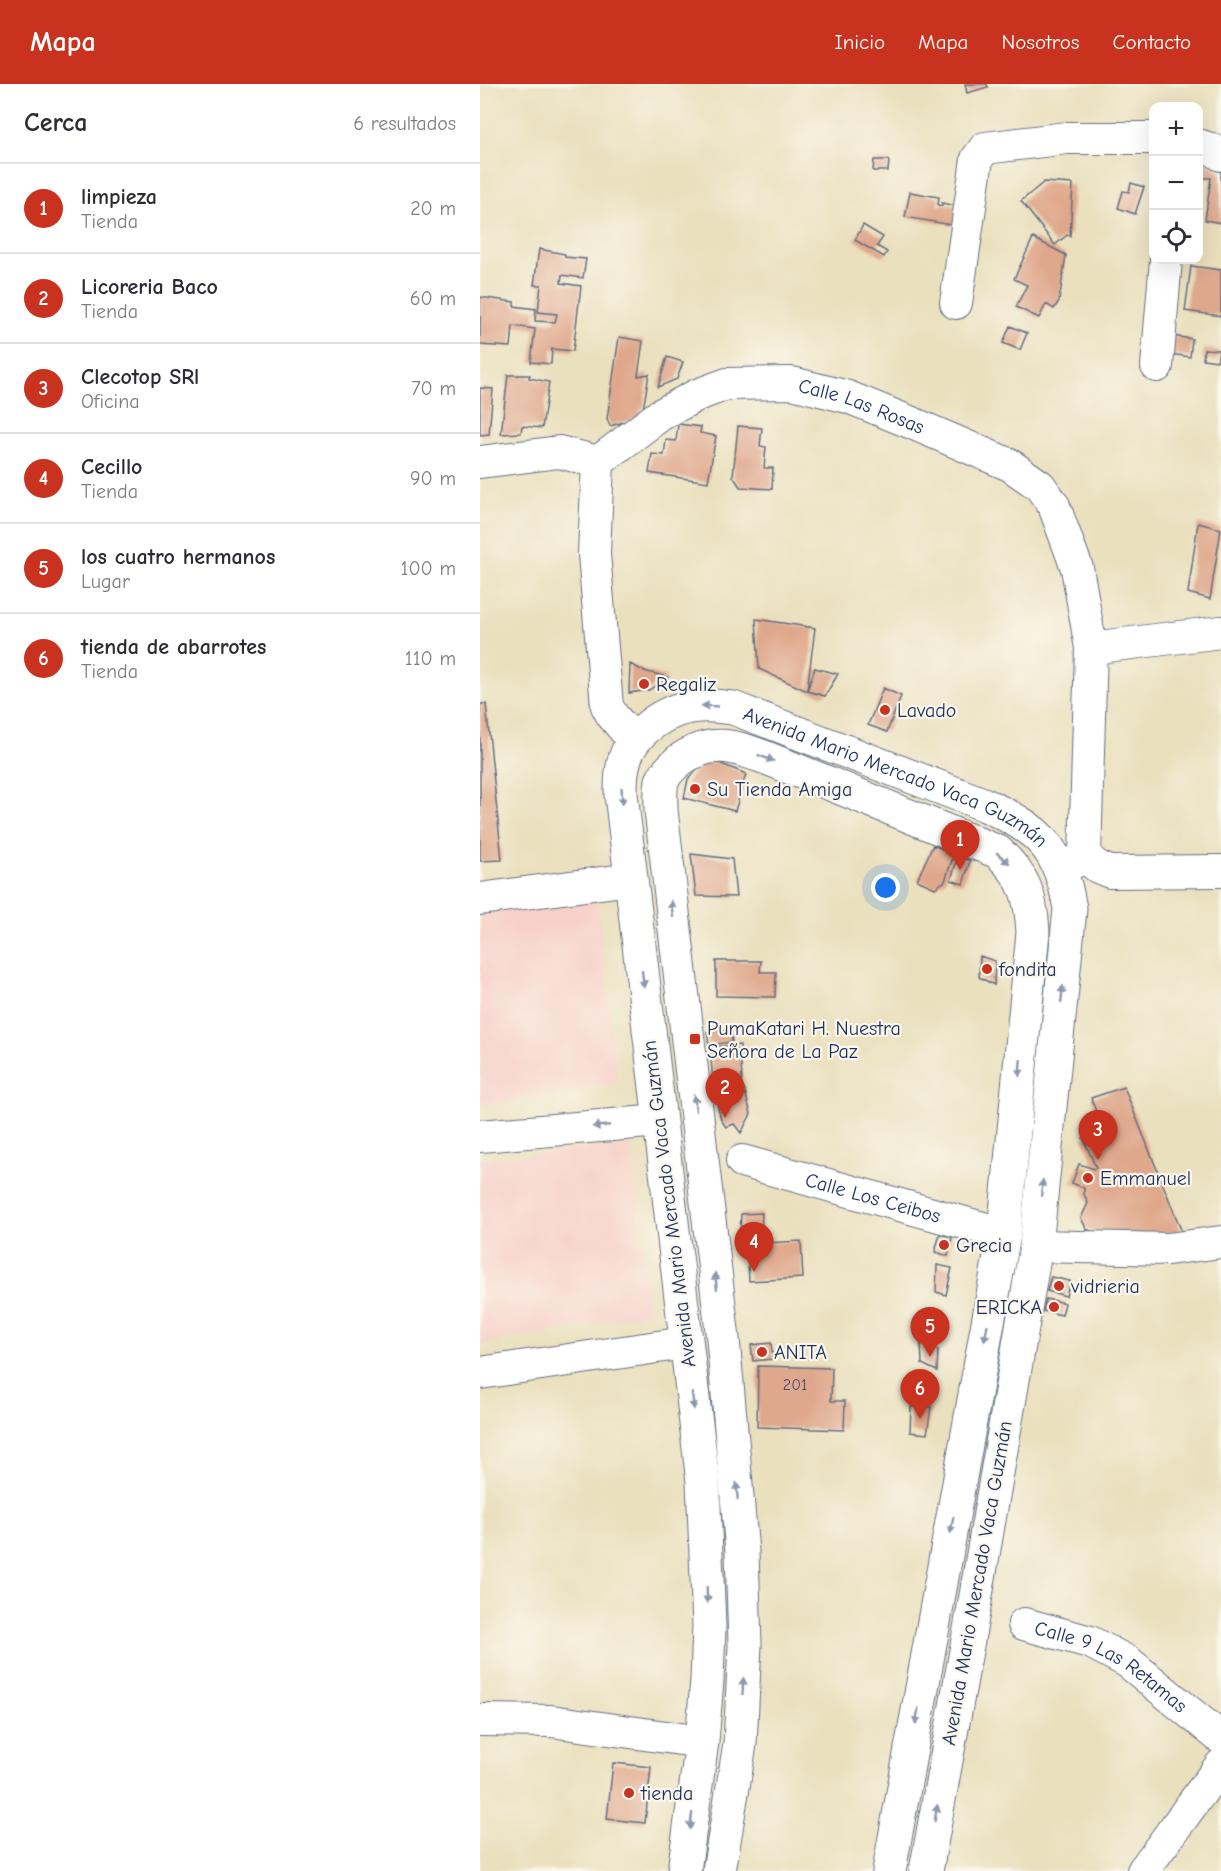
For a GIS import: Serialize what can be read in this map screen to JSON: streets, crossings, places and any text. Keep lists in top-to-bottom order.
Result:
{
  "streets": {
    "main road": ["Avenida Mario Mercado Vaca Guzmán"],
    "street": ["Calle Las Rosas", "Calle Los Ceibos", "Calle 9 Las Retamas"]
  },
  "crossings": [
    ["Calle Las Rosas", "Avenida Mario Mercado Vaca Guzmán"],
    ["Avenida Mario Mercado Vaca Guzmán", "Calle Los Ceibos"]
  ],
  "places": {
    "other": [
      "Regaliz",
      "Lavado",
      "Su Tienda Amiga",
      "fondita",
      "Emmanuel",
      "Grecia",
      "vidrieria",
      "ERICKA",
      "ANITA",
      "tienda"
    ],
    "transit": ["PumaKatari H. Nuestra Señora de La Paz"]
  },
  "house_numbers": ["201"],
  "page": {
    "header": "Mapa",
    "nav": [
      "Inicio",
      "Mapa",
      "Nosotros",
      "Contacto"
    ],
    "heading": ["Cerca", "6 resultados"],
    "map_buttons": ["+", "−"],
    "list": [
      {
        "mark": "1",
        "name": "limpieza",
        "note": "Tienda",
        "value": "20 m"
      },
      {
        "mark": "2",
        "name": "Licoreria Baco",
        "note": "Tienda",
        "value": "60 m"
      },
      {
        "mark": "3",
        "name": "Clecotop SRl",
        "note": "Oficina",
        "value": "70 m"
      },
      {
        "mark": "4",
        "name": "Cecillo",
        "note": "Tienda",
        "value": "90 m"
      },
      {
        "mark": "5",
        "name": "los cuatro hermanos",
        "note": "Lugar",
        "value": "100 m"
      },
      {
        "mark": "6",
        "name": "tienda de abarrotes",
        "note": "Tienda",
        "value": "110 m"
      }
    ],
    "pins": [
      "1",
      "2",
      "3",
      "4",
      "5",
      "6"
    ]
  }
}
